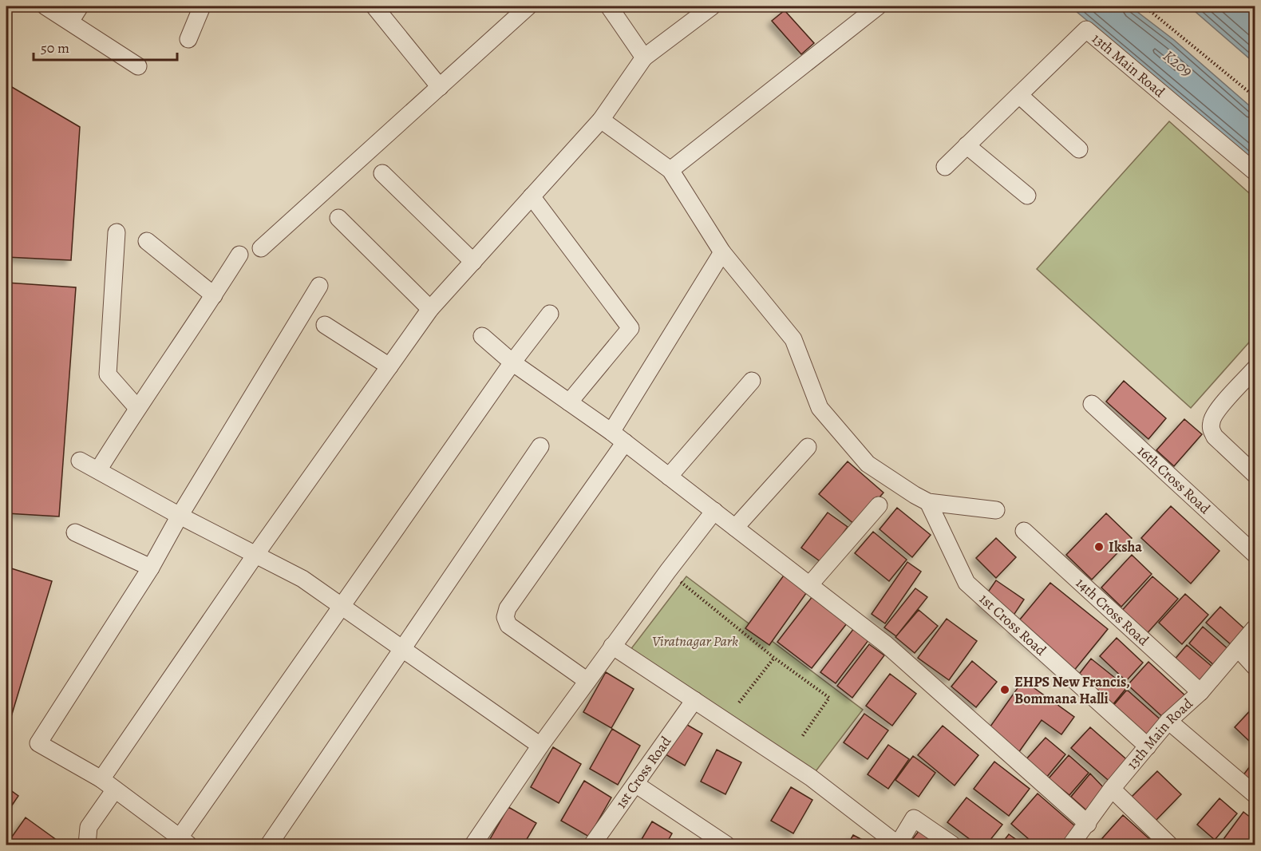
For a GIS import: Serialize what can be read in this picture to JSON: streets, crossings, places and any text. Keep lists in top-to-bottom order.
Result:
{
  "streets": {
    "street": [
      "13th Main Road",
      "16th Cross Road",
      "14th Cross Road",
      "1st Cross Road"
    ]
  },
  "crossings": [
    ["13th Main Road", "14th Cross Road"],
    ["13th Main Road", "1st Cross Road"]
  ],
  "water": ["K209"],
  "parks": ["Viratnagar Park"],
  "places": ["Iksha", "EHPS New Francis, Bommana Halli"],
  "scale_bar": "50 m"
}
